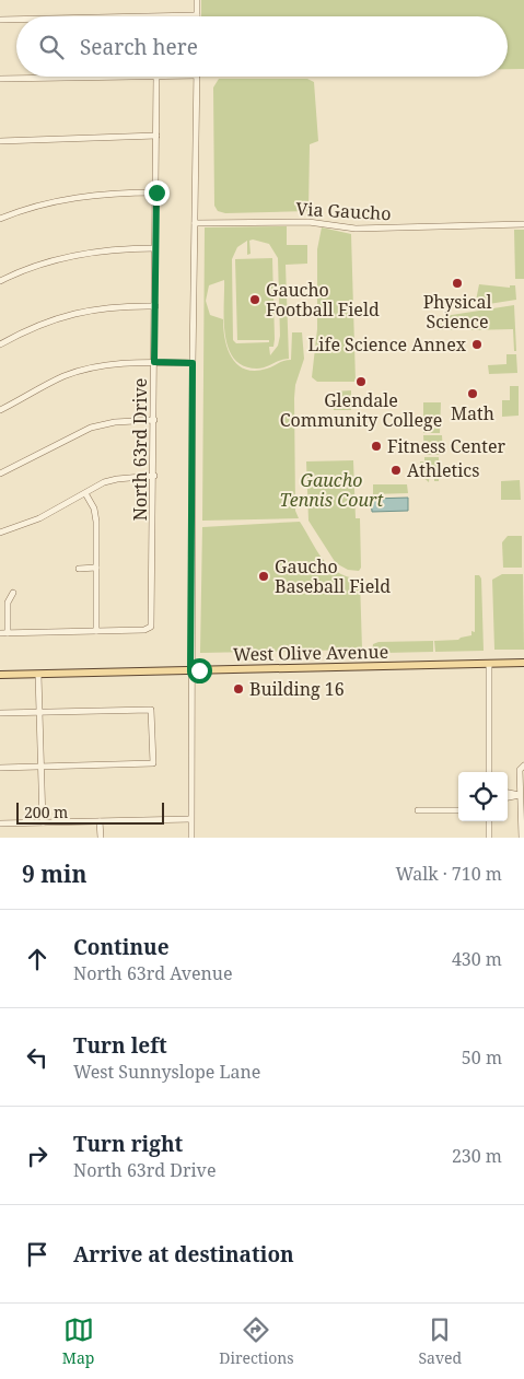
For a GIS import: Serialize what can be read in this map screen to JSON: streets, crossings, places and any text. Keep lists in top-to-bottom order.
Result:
{
  "streets": {
    "main road": ["West Olive Avenue"],
    "street": ["Via Gaucho", "North 63rd Drive"]
  },
  "parks": ["Gaucho Tennis Court"],
  "places": [
    "Physical Science",
    "Gaucho Football Field",
    "Life Science Annex",
    "Glendale Community College",
    "Math",
    "Fitness Center",
    "Athletics",
    "Gaucho Baseball Field",
    "Building 16"
  ],
  "scale_bar": "200 m",
  "page": {
    "search": "Search here",
    "scale": "200 m",
    "heading": ["9 min", "Walk · 710 m"],
    "list": [
      ["Continue", "North 63rd Avenue", "430 m"],
      ["Turn left", "West Sunnyslope Lane", "50 m"],
      ["Turn right", "North 63rd Drive", "230 m"],
      "Arrive at destination"
    ],
    "nav": ["Map", "Directions", "Saved"]
  }
}
